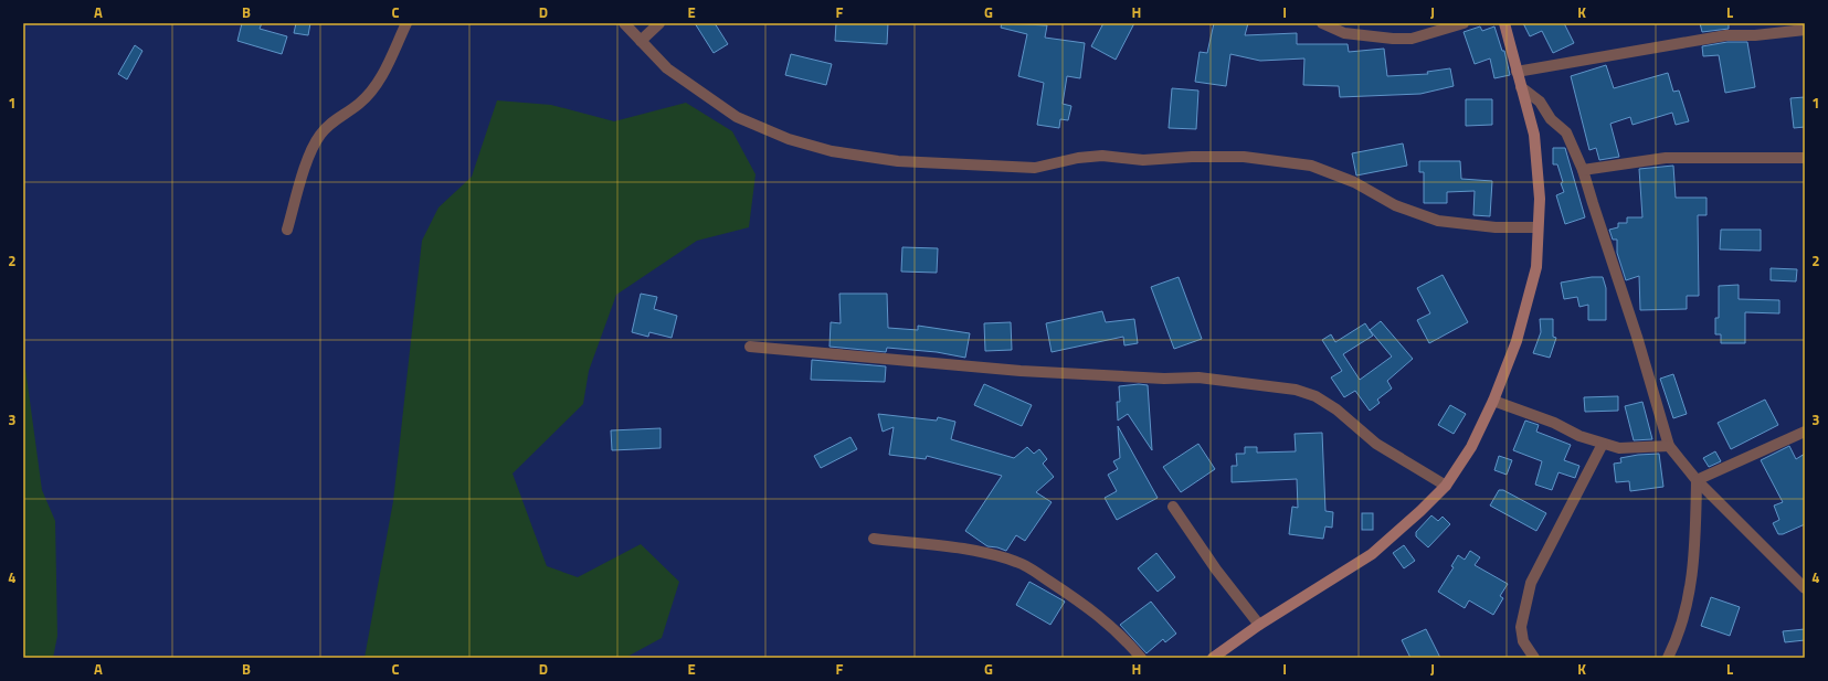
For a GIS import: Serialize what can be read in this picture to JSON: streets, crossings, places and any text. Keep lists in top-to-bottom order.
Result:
{
  "grid": {
    "columns": [
      "A",
      "B",
      "C",
      "D",
      "E",
      "F",
      "G",
      "H",
      "I",
      "J",
      "K",
      "L"
    ],
    "rows": [
      "1",
      "2",
      "3",
      "4"
    ]
  }
}
